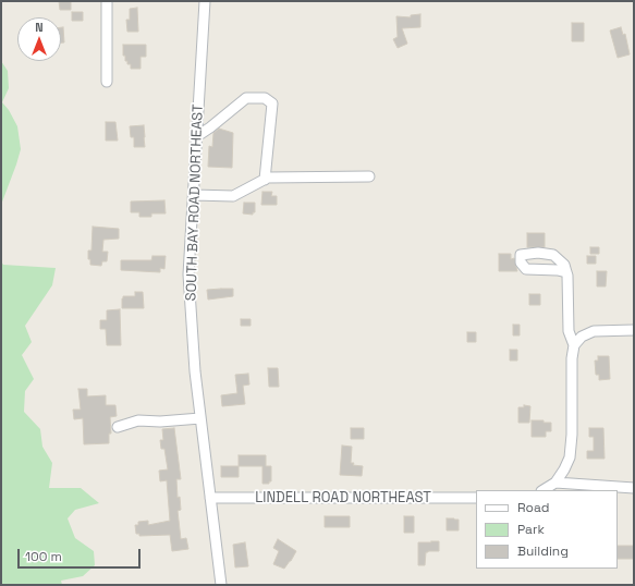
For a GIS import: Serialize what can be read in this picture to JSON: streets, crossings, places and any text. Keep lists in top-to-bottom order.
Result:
{
  "streets": {
    "street": ["SOUTH BAY ROAD NORTHEAST", "LINDELL ROAD NORTHEAST"]
  },
  "crossings": [
    ["SOUTH BAY ROAD NORTHEAST", "LINDELL ROAD NORTHEAST"]
  ],
  "legend": ["Road", "Park", "Building"],
  "scale_bar": "100 m",
  "north": "top"
}
